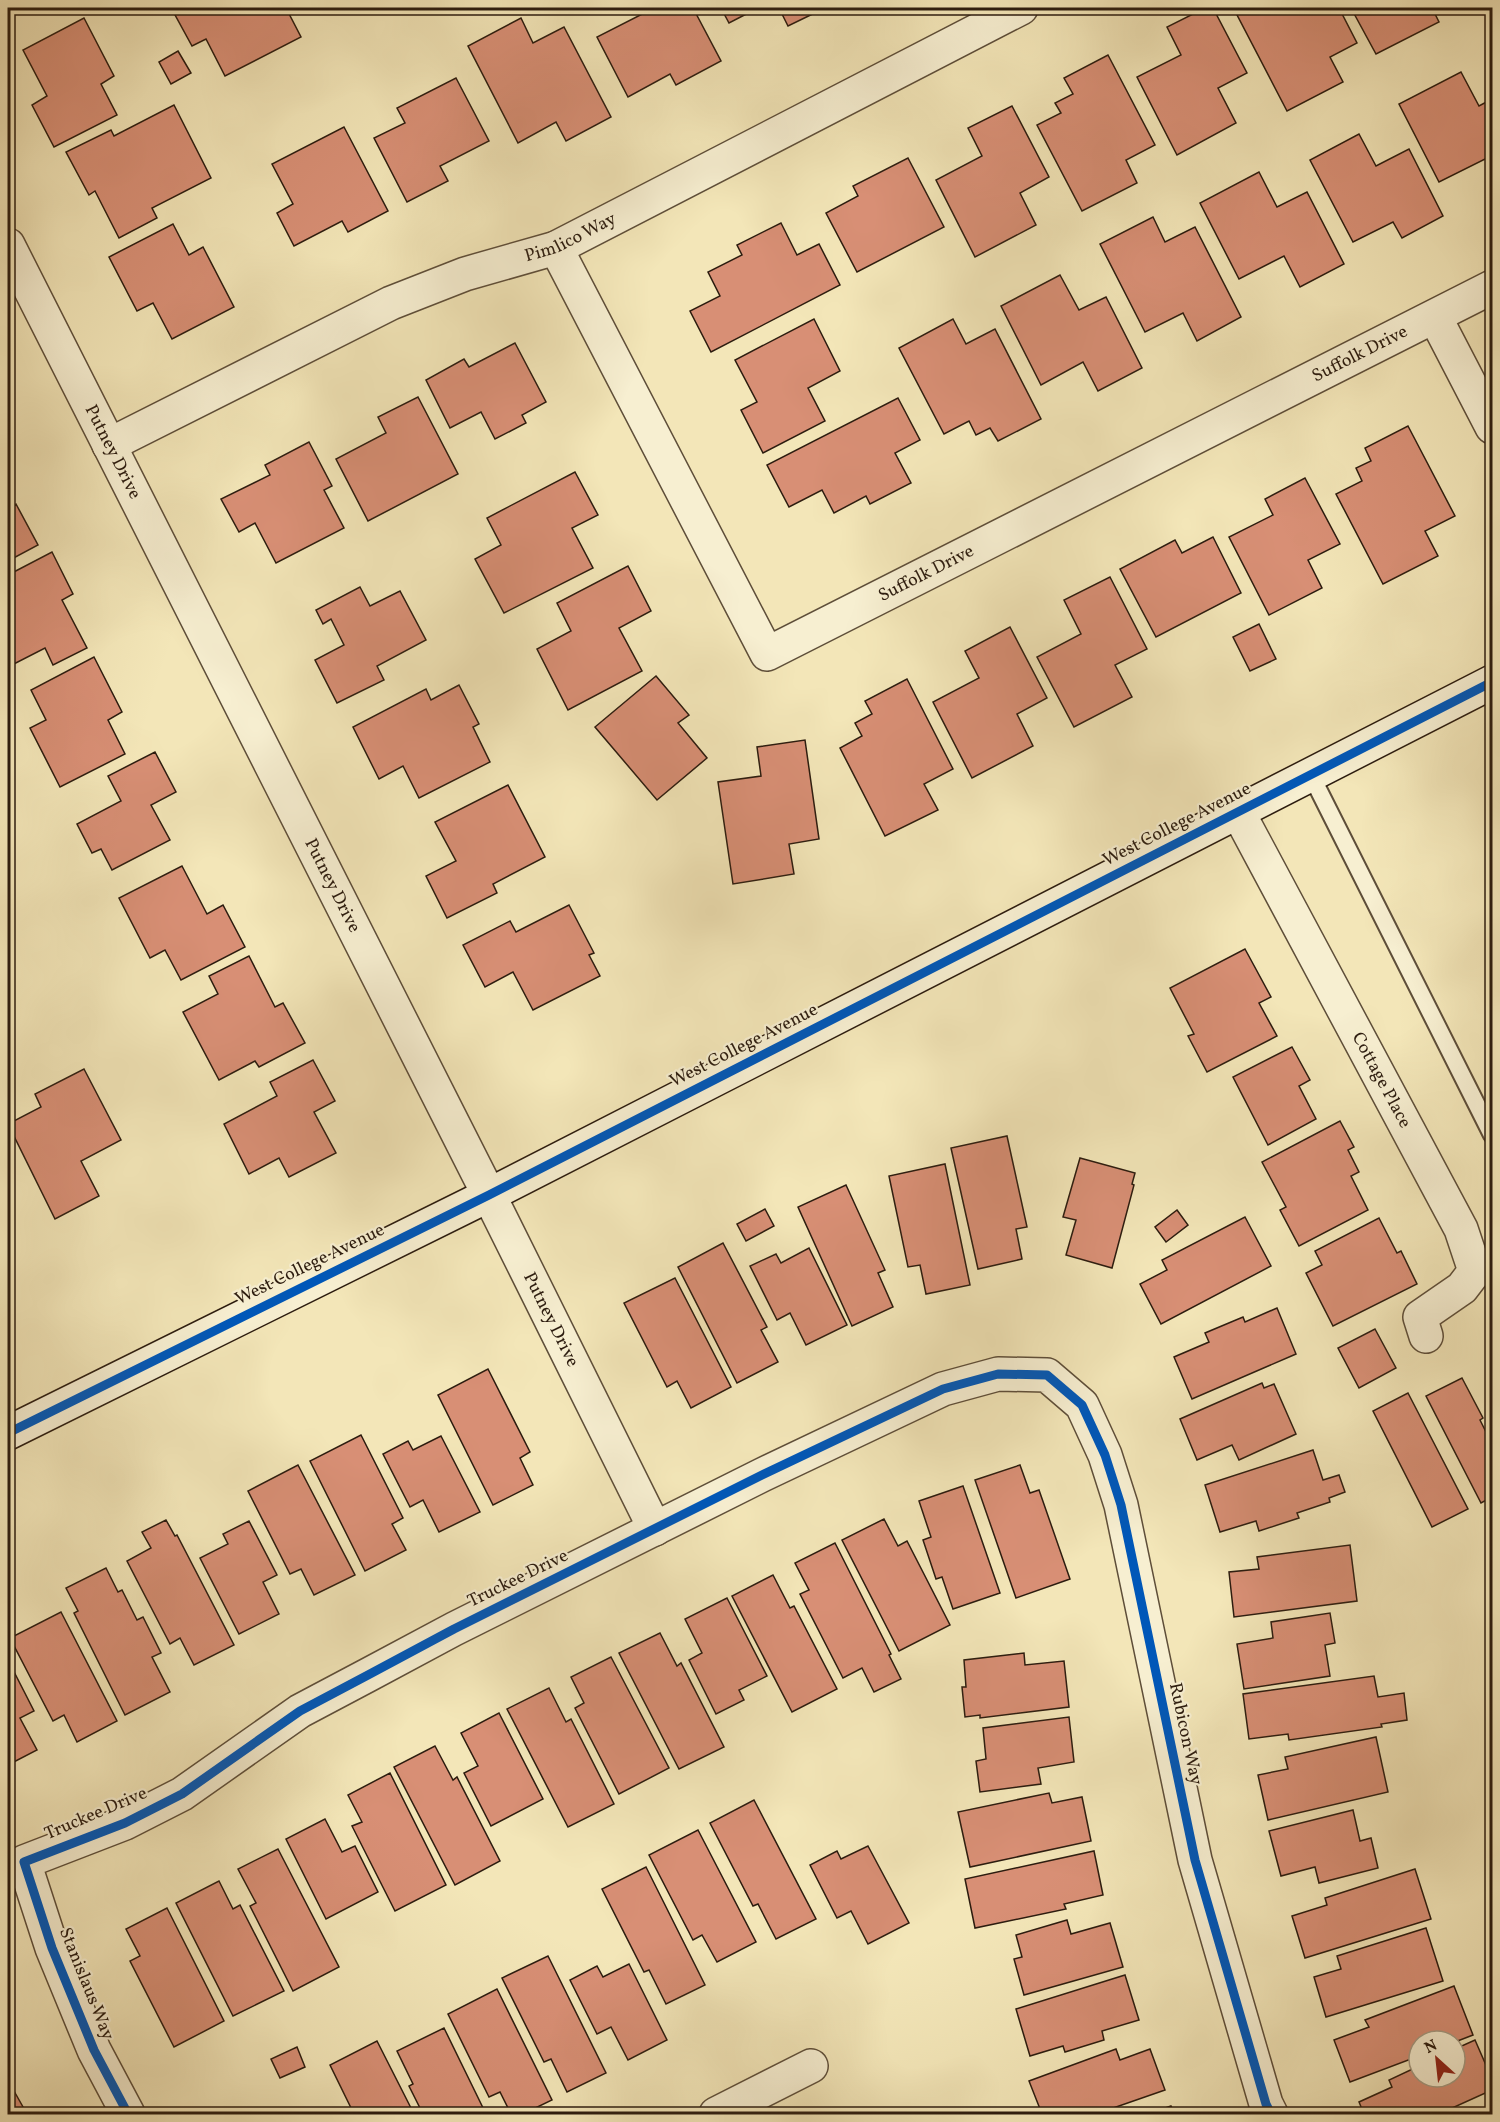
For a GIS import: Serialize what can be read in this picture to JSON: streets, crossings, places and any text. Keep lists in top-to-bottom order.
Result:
{
  "streets": {
    "street": [
      "Pimlico Way",
      "Suffolk Drive",
      "Putney Drive",
      "West College Avenue",
      "Cottage Place",
      "Truckee Drive",
      "Rubicon Way",
      "Stanislaus Way"
    ]
  },
  "crossings": [
    ["Pimlico Way", "Suffolk Drive"],
    ["Pimlico Way", "Putney Drive"],
    ["Putney Drive", "West College Avenue"],
    ["Putney Drive", "Truckee Drive"],
    ["West College Avenue", "Cottage Place"],
    ["Truckee Drive", "Rubicon Way"],
    ["Truckee Drive", "Stanislaus Way"]
  ],
  "north": "top left"
}
